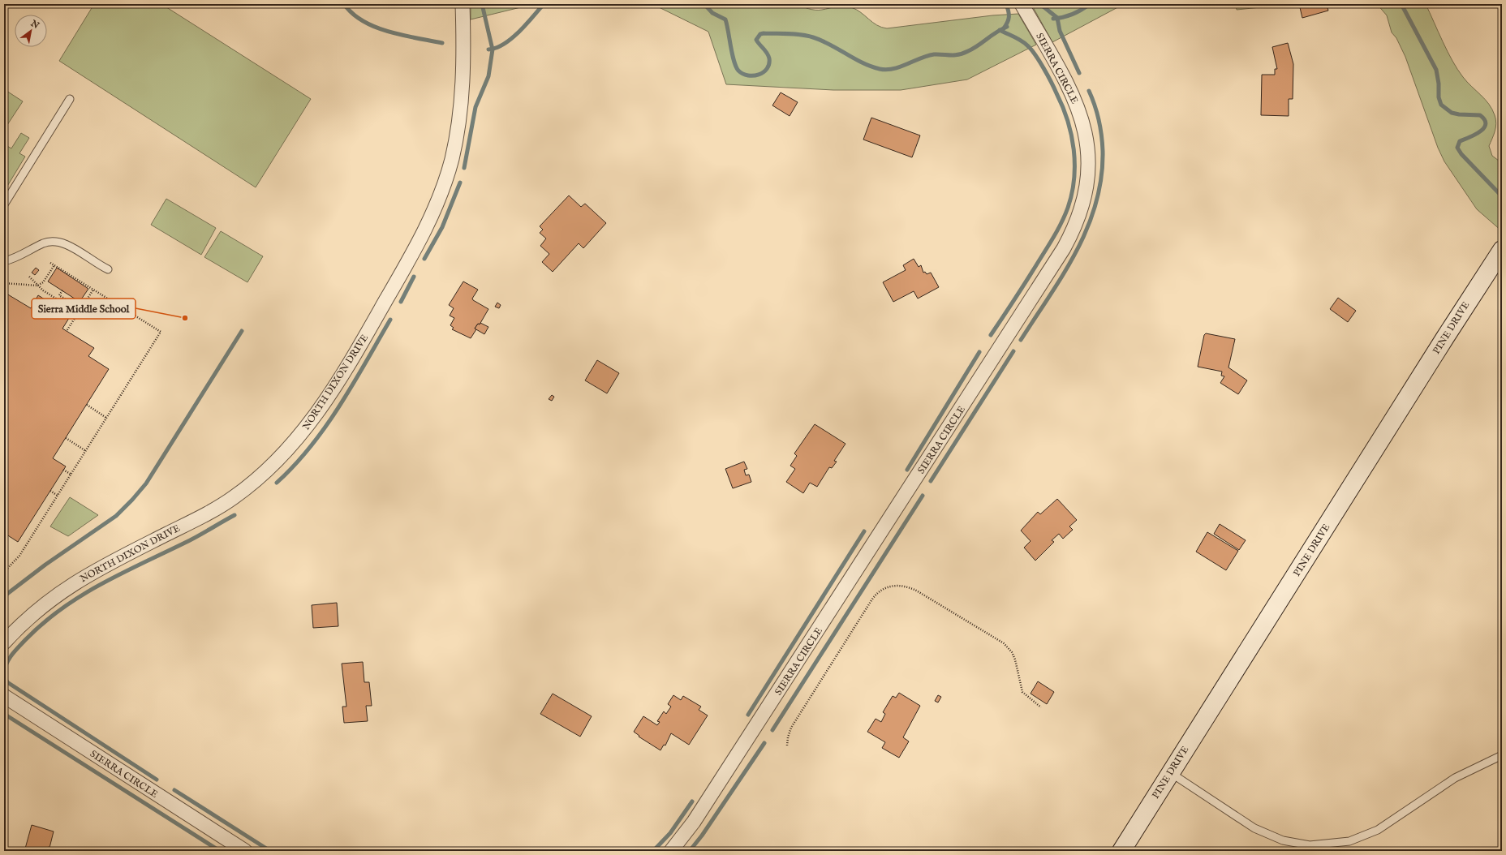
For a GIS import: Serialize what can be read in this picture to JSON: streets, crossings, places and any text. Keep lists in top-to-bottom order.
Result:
{
  "streets": {
    "main road": ["PINE DRIVE"],
    "street": ["SIERRA CIRCLE", "NORTH DIXON DRIVE"]
  },
  "places": ["Sierra Middle School"],
  "north": "top right"
}
